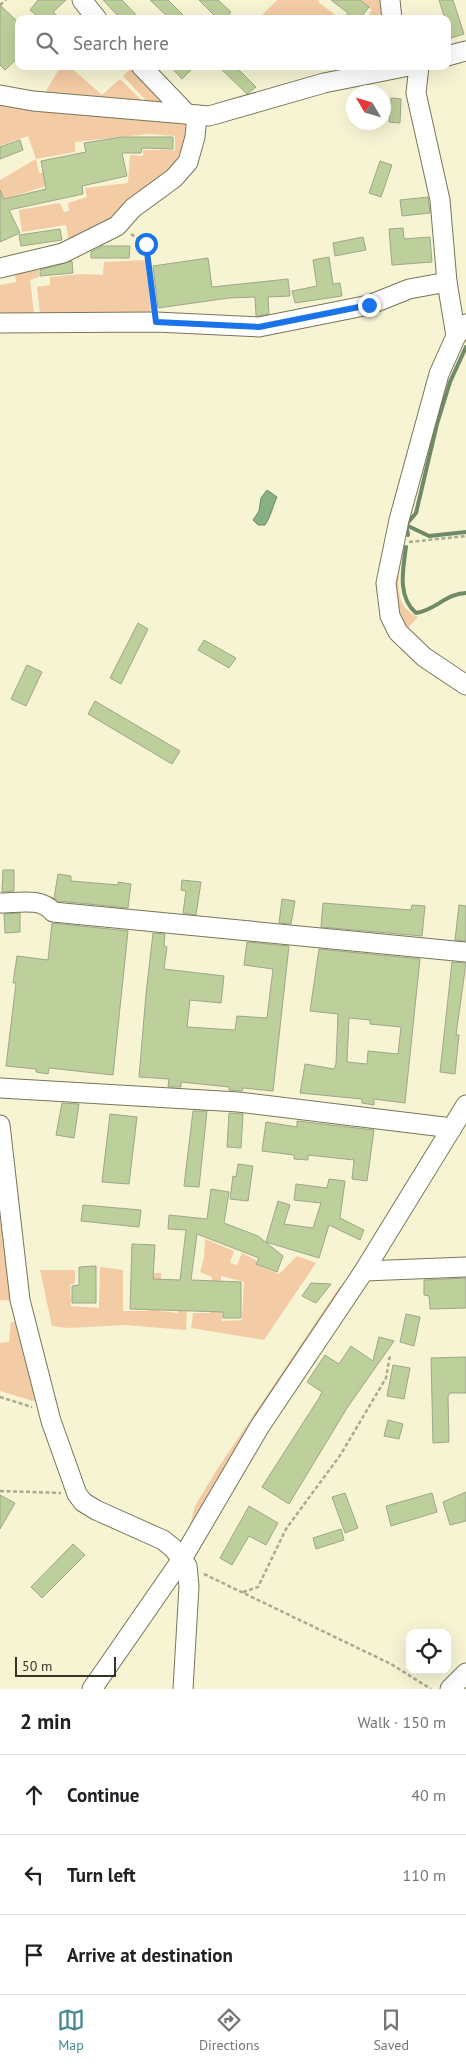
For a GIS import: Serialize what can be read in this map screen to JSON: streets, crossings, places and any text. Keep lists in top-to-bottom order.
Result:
{
  "scale_bar": "50 m",
  "north": "top left",
  "page": {
    "search": "Search here",
    "scale": "50 m",
    "heading": ["2 min", "Walk · 150 m"],
    "list": [
      ["Continue", "40 m"],
      ["Turn left", "110 m"],
      "Arrive at destination"
    ],
    "nav": ["Map", "Directions", "Saved"]
  }
}
